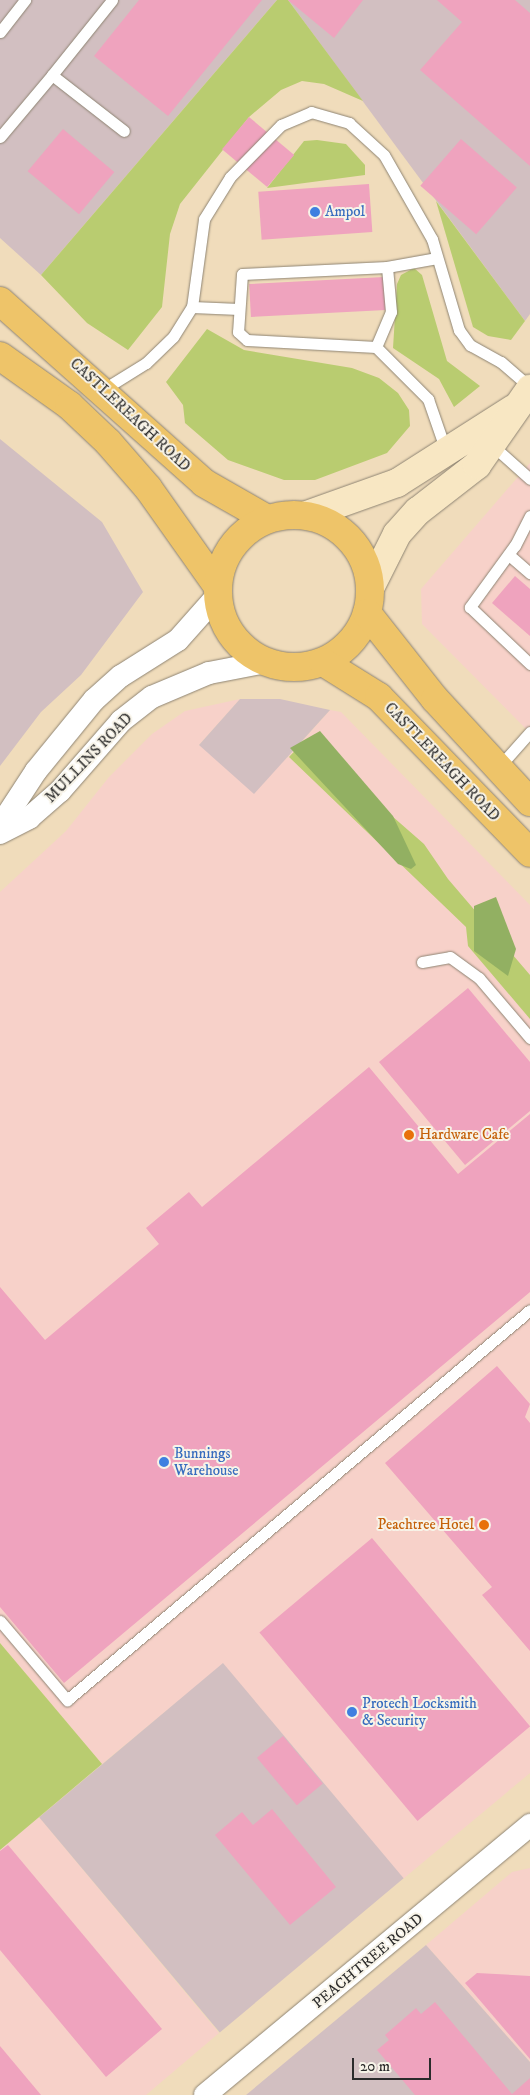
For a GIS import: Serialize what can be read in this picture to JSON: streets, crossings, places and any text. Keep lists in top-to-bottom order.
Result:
{
  "streets": {
    "main road": ["CASTLEREAGH ROAD"],
    "street": ["MULLINS ROAD", "PEACHTREE ROAD"]
  },
  "crossings": [
    ["CASTLEREAGH ROAD", "MULLINS ROAD"]
  ],
  "places": [
    "Ampol",
    "Hardware Cafe",
    "Bunnings Warehouse",
    "Peachtree Hotel",
    "Protech Locksmith & Security"
  ],
  "scale_bar": "20 m"
}
